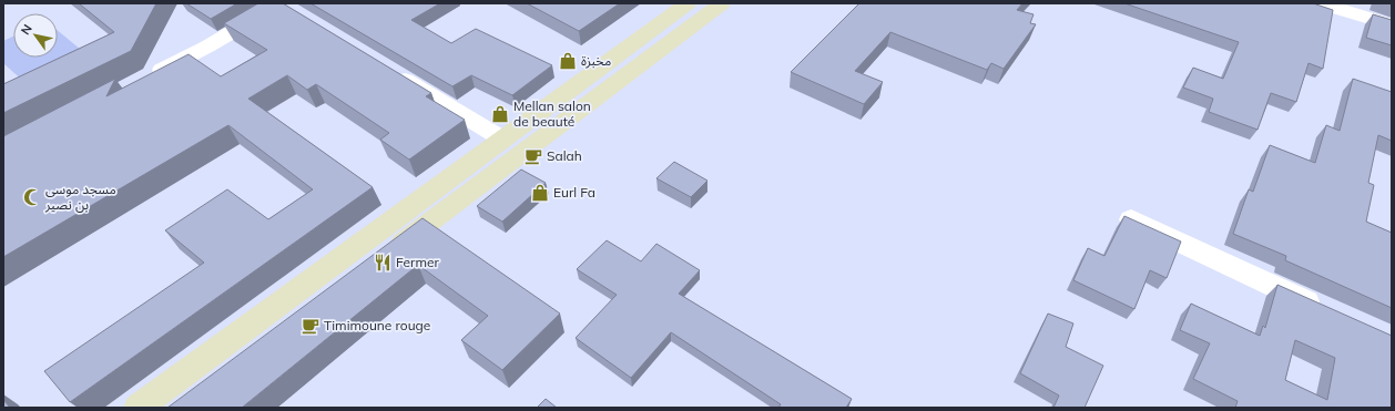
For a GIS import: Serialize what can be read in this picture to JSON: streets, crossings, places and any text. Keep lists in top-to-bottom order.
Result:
{
  "places": {
    "shop": ["مخبزة", "Mellan salon de beauté", "Eurl Fa"],
    "cafe": ["Salah", "Timimoune rouge"],
    "mosque": ["مسجد موسى بن نصير"],
    "restaurant": ["Fermer"]
  },
  "north": "top left"
}
